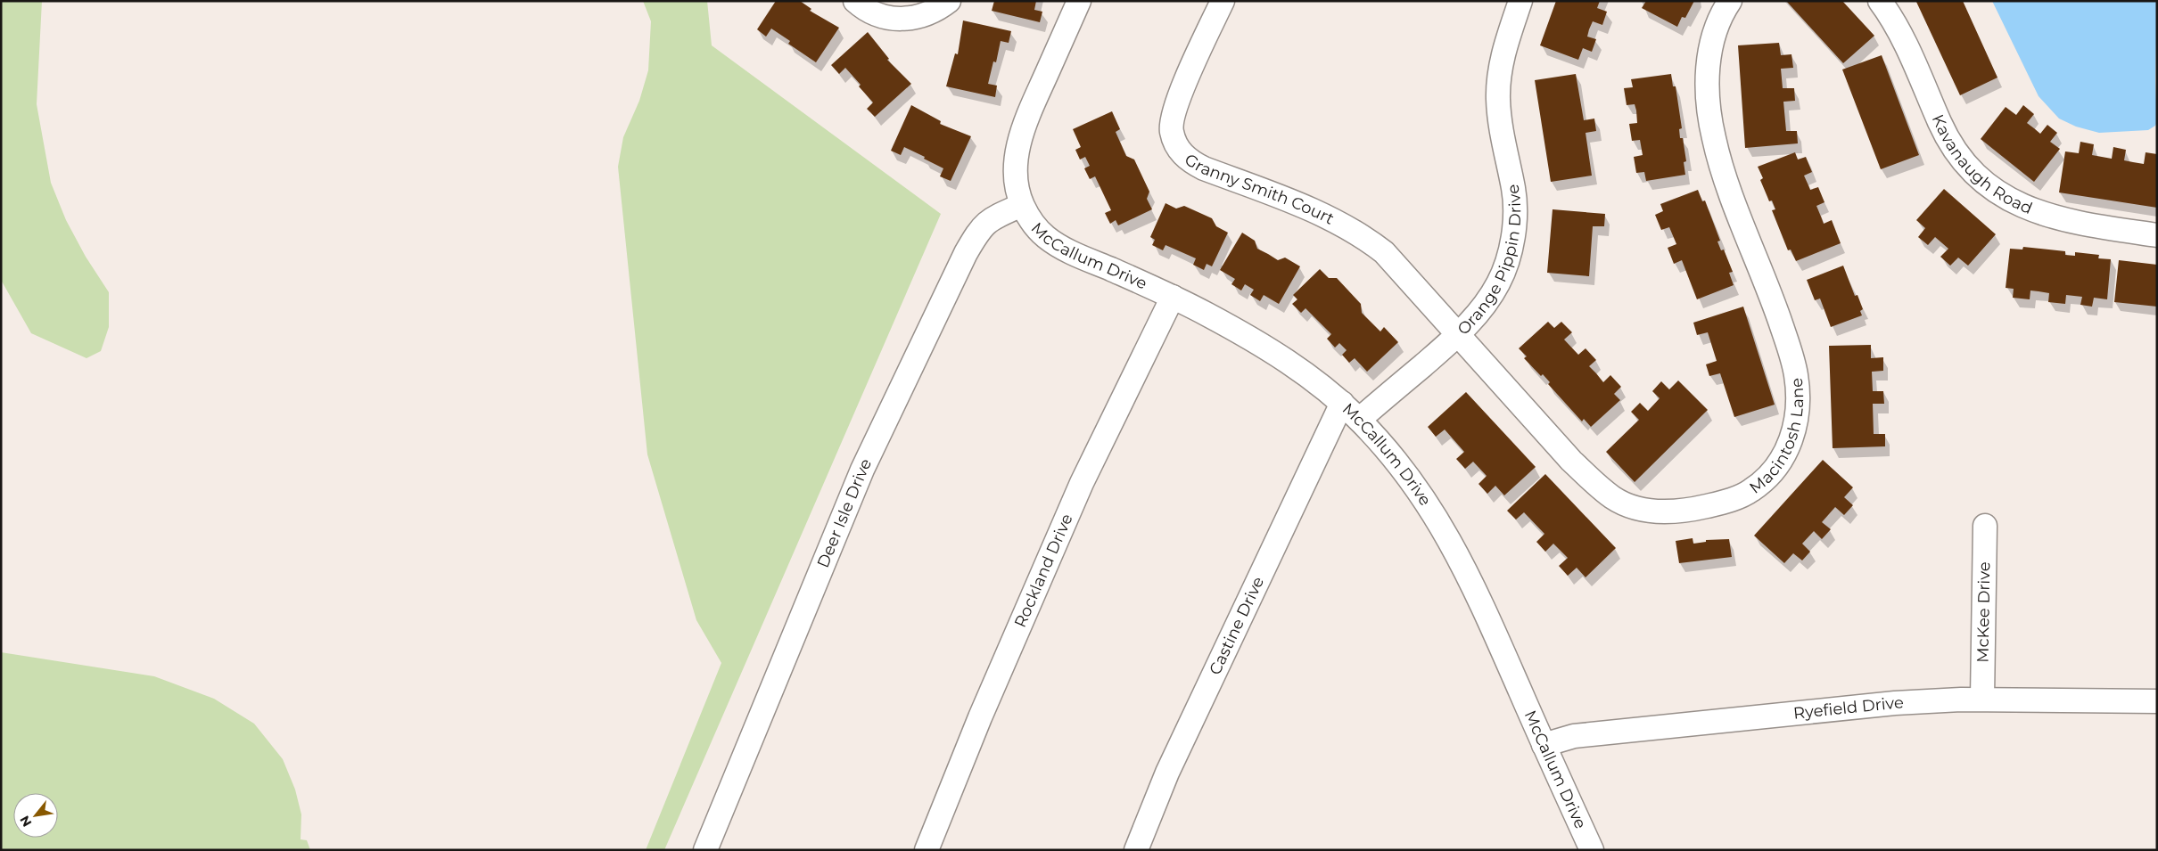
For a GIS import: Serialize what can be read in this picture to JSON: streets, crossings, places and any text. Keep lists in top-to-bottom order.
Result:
{
  "streets": {
    "street": [
      "Kavanaugh Road",
      "Granny Smith Court",
      "McCallum Drive",
      "Orange Pippin Drive",
      "Macintosh Lane",
      "Deer Isle Drive",
      "Rockland Drive",
      "McKee Drive",
      "Castine Drive",
      "Ryefield Drive"
    ]
  },
  "crossings": [
    ["Granny Smith Court", "Orange Pippin Drive"],
    ["Granny Smith Court", "Macintosh Lane"],
    ["McCallum Drive", "Orange Pippin Drive"],
    ["McCallum Drive", "Deer Isle Drive"],
    ["McCallum Drive", "Rockland Drive"],
    ["McCallum Drive", "Castine Drive"],
    ["McCallum Drive", "Ryefield Drive"],
    ["Orange Pippin Drive", "Macintosh Lane"],
    ["McKee Drive", "Ryefield Drive"]
  ],
  "north": "bottom left"
}
